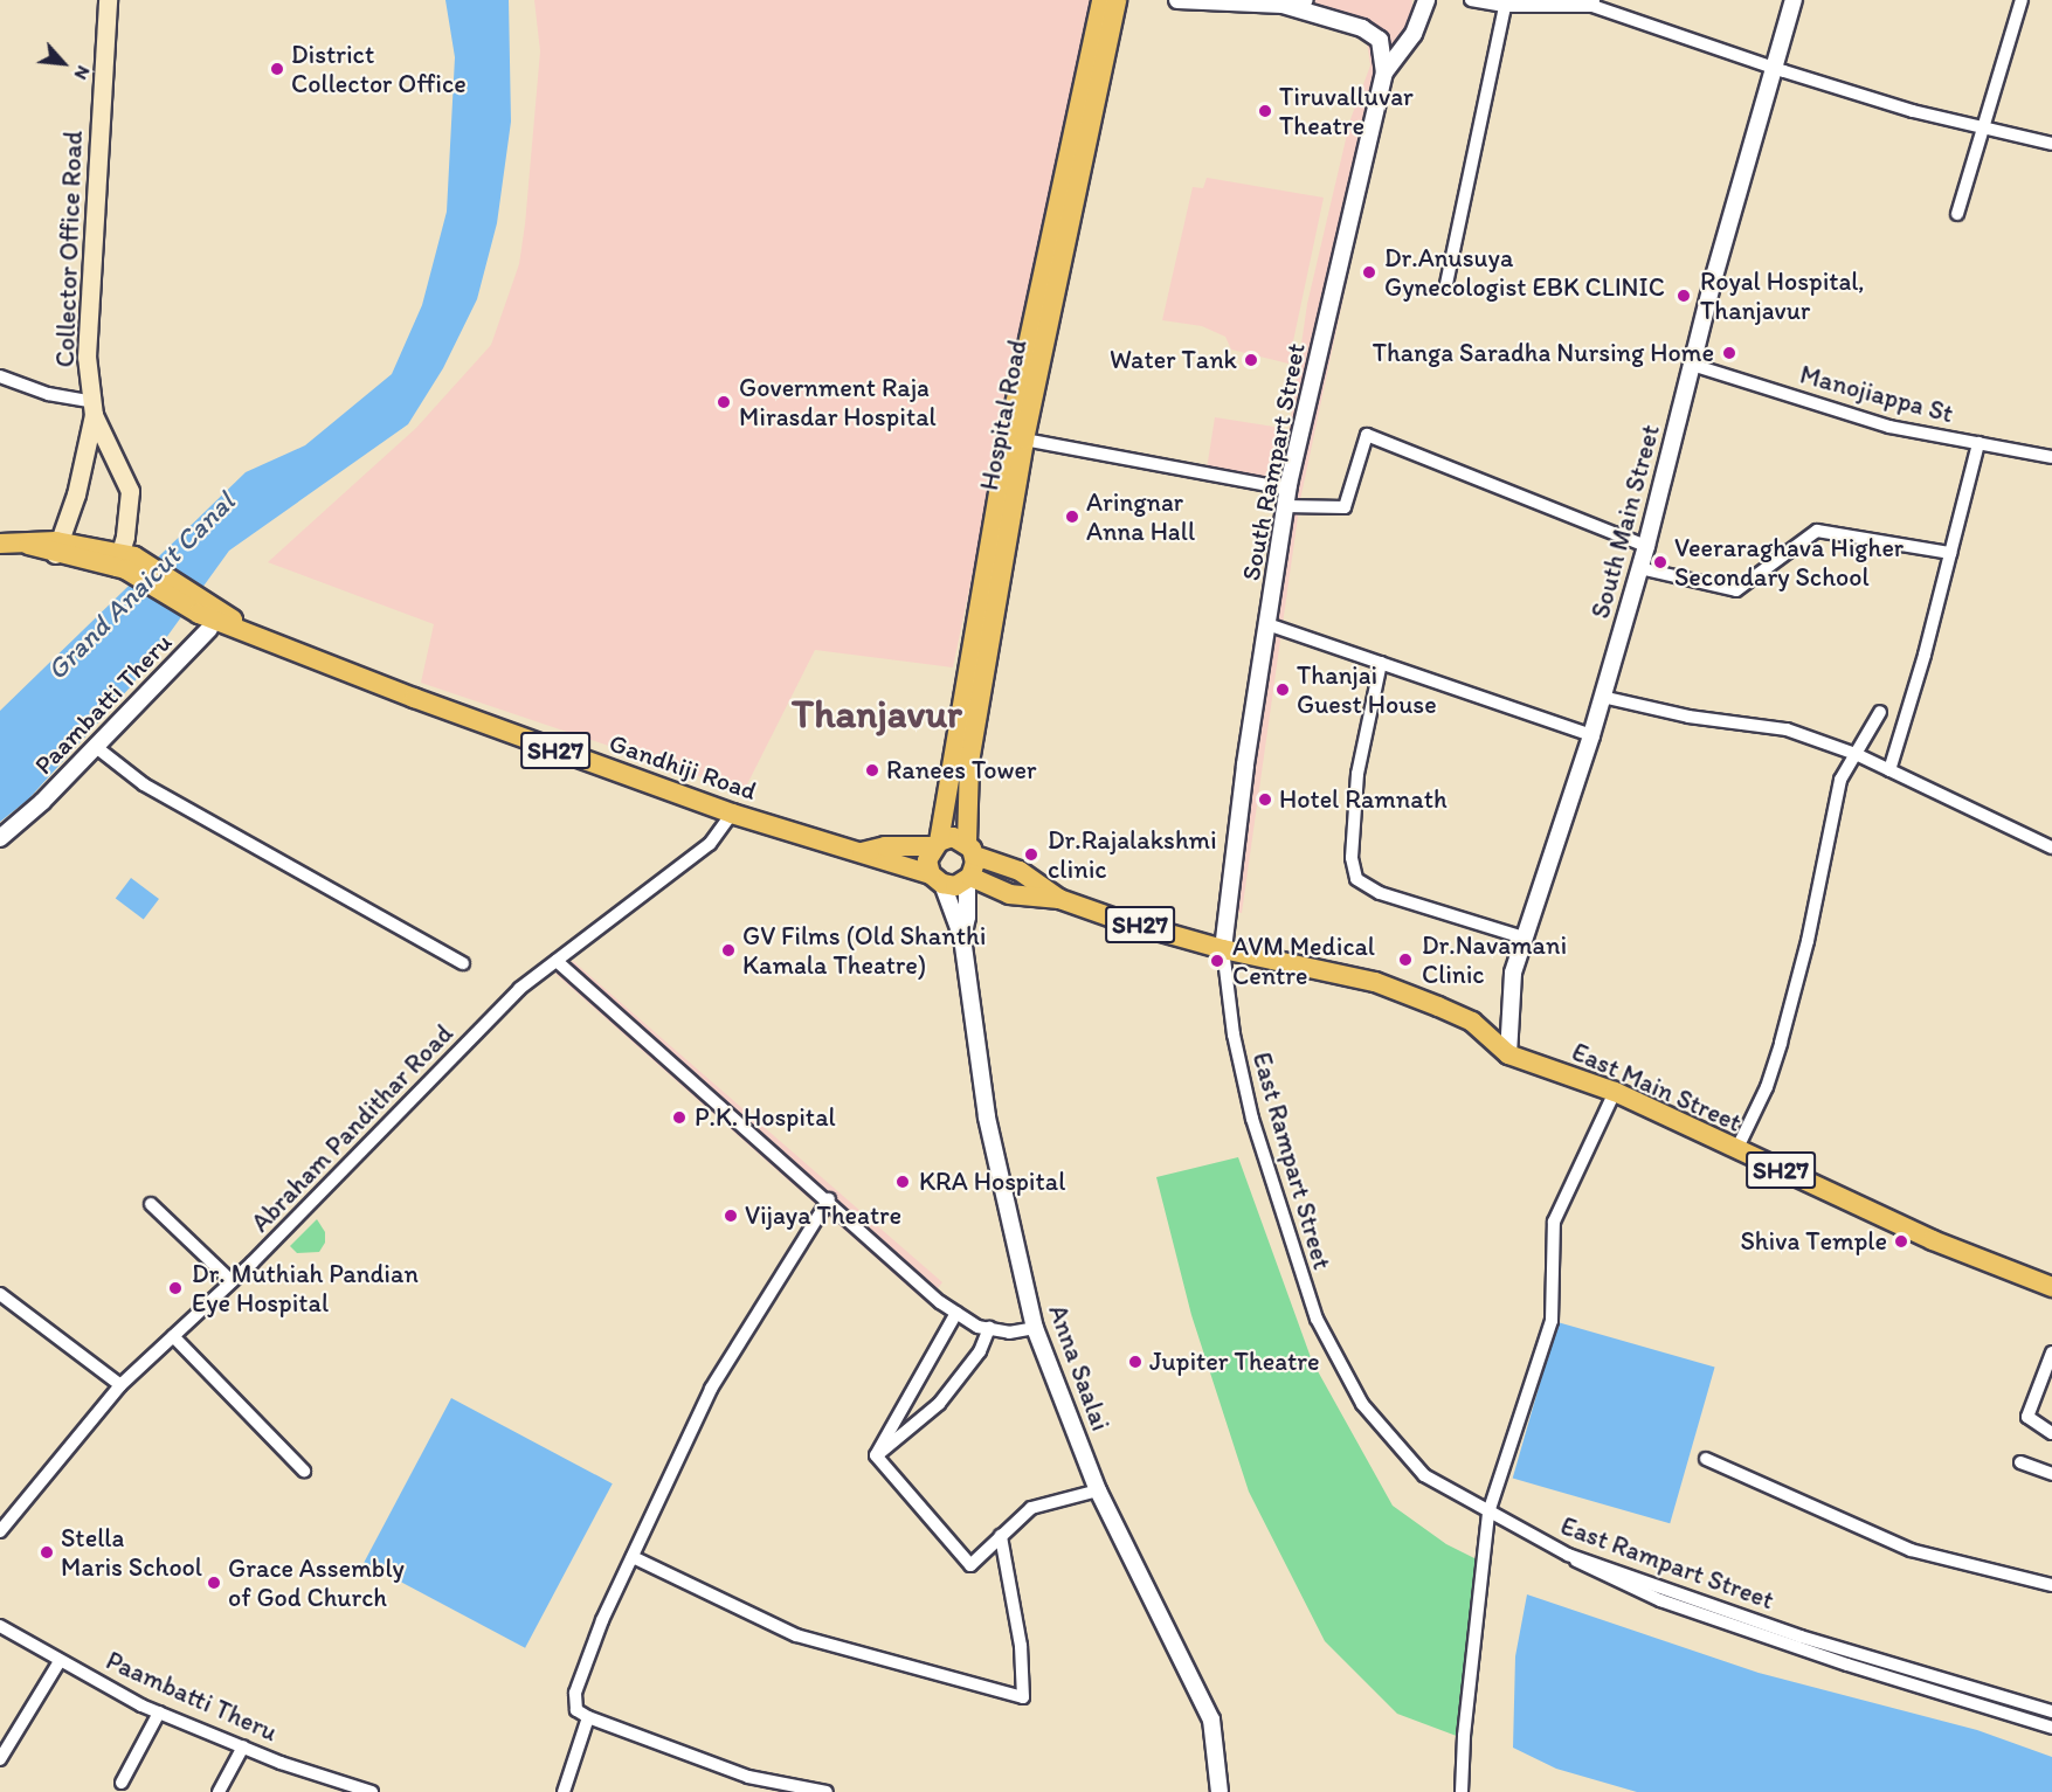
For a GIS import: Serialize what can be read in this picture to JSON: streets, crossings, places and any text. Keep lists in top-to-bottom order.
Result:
{
  "streets": {
    "main road": [
      "Collector Office Road",
      "Hospital Road",
      "SH27",
      "Gandhiji Road",
      "East Main Street"
    ],
    "street": [
      "Manojiappa St",
      "South Rampart Street",
      "South Main Street",
      "Paambatti Theru",
      "Abraham Pandithar Road",
      "East Rampart Street",
      "Anna Saalai"
    ]
  },
  "crossings": [
    ["Collector Office Road", "SH27"],
    ["Manojiappa St", "South Main Street"],
    ["Hospital Road", "SH27"],
    ["Hospital Road", "Gandhiji Road"],
    ["Hospital Road", "Anna Saalai"],
    ["South Rampart Street", "SH27"],
    ["South Rampart Street", "East Rampart Street"],
    ["South Main Street", "SH27"],
    ["South Main Street", "East Main Street"],
    ["Paambatti Theru", "SH27"],
    ["Paambatti Theru", "Gandhiji Road"],
    ["SH27", "Gandhiji Road"],
    ["SH27", "East Main Street"],
    ["SH27", "East Rampart Street"],
    ["SH27", "Anna Saalai"],
    ["Gandhiji Road", "Abraham Pandithar Road"],
    ["Gandhiji Road", "Anna Saalai"]
  ],
  "districts": ["Thanjavur"],
  "water": ["Grand Anaicut Canal"],
  "places": [
    "District Collector Office",
    "Tiruvalluvar Theatre",
    "Dr.Anusuya Gynecologist EBK CLINIC",
    "Royal Hospital, Thanjavur",
    "Thanga Saradha Nursing Home",
    "Water Tank",
    "Government Raja Mirasdar Hospital",
    "Aringnar Anna Hall",
    "Veeraraghava Higher Secondary School",
    "Thanjai Guest House",
    "Ranees Tower",
    "Hotel Ramnath",
    "Dr.Rajalakshmi clinic",
    "GV Films (Old Shanthi Kamala Theatre)",
    "Dr.Navamani Clinic",
    "AVM Medical Centre",
    "P.K. Hospital",
    "KRA Hospital",
    "Vijaya Theatre",
    "Shiva Temple",
    "Dr. Muthiah Pandian Eye Hospital",
    "Jupiter Theatre",
    "Stella Maris School",
    "Grace Assembly of God Church"
  ],
  "north": "bottom right"
}
